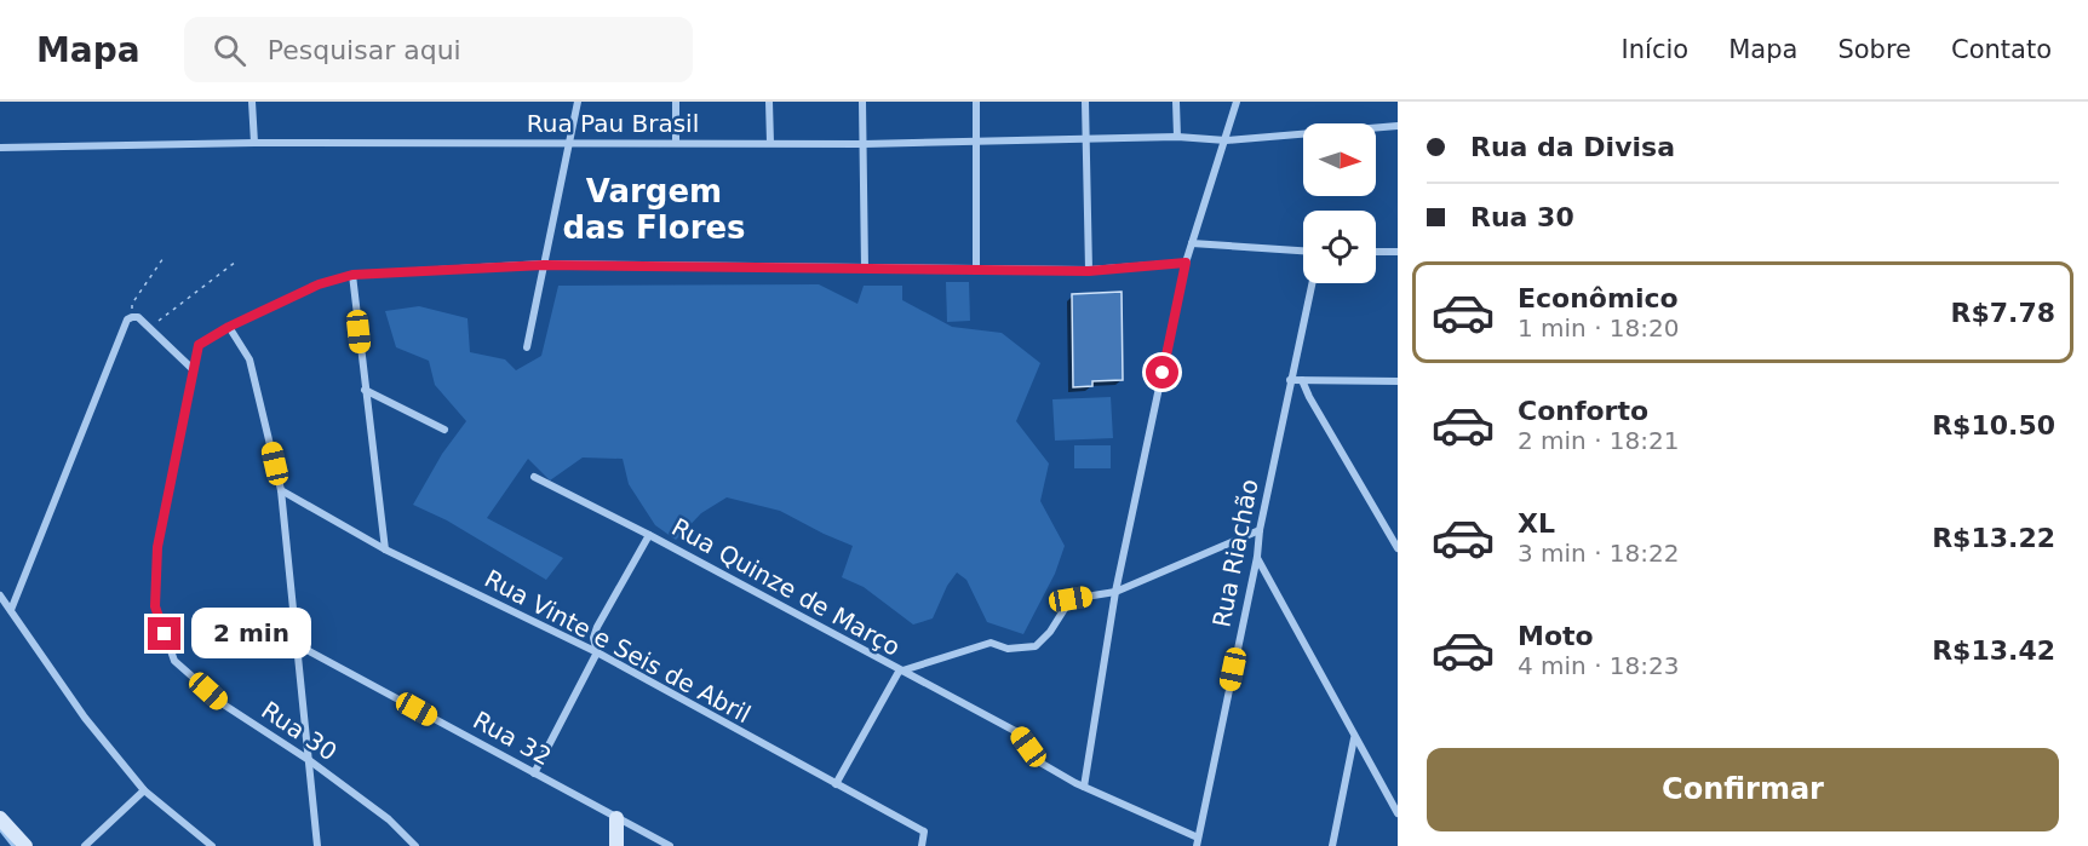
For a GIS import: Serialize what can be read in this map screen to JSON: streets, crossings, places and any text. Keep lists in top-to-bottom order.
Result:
{
  "streets": {
    "street": [
      "Rua Pau Brasil",
      "Rua Riachão",
      "Rua Quinze de Março",
      "Rua Vinte e Seis de Abril",
      "Rua 30",
      "Rua 32"
    ]
  },
  "districts": ["Vargem das Flores"],
  "north": "right",
  "page": {
    "header": "Mapa",
    "search": "Pesquisar aqui",
    "nav": [
      "Início",
      "Mapa",
      "Sobre",
      "Contato"
    ],
    "banner": ["Rua da Divisa", "Rua 30"],
    "list": [
      {
        "name": "Econômico",
        "note": "1 min · 18:20",
        "value": "R$7.78"
      },
      {
        "name": "Conforto",
        "note": "2 min · 18:21",
        "value": "R$10.50"
      },
      {
        "name": "XL",
        "note": "3 min · 18:22",
        "value": "R$13.22"
      },
      {
        "name": "Moto",
        "note": "4 min · 18:23",
        "value": "R$13.42"
      }
    ],
    "bubble": "2 min",
    "buttons": "Confirmar"
  }
}
